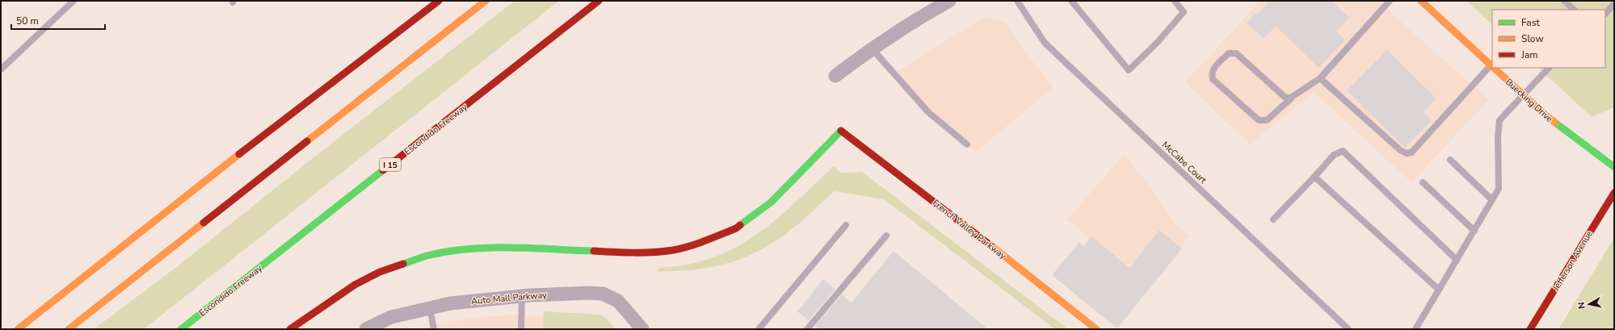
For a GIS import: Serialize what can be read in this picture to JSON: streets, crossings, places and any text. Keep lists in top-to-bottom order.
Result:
{
  "streets": {
    "main road": [
      "Buecking Drive",
      "Escondido Freeway",
      "I 15",
      "French Valley Parkway",
      "Jefferson Avenue"
    ],
    "street": ["Auto Mall Parkway"],
    "lane": ["McCabe Court"]
  },
  "legend": ["Fast", "Slow", "Jam"],
  "scale_bar": "50 m",
  "north": "left"
}
